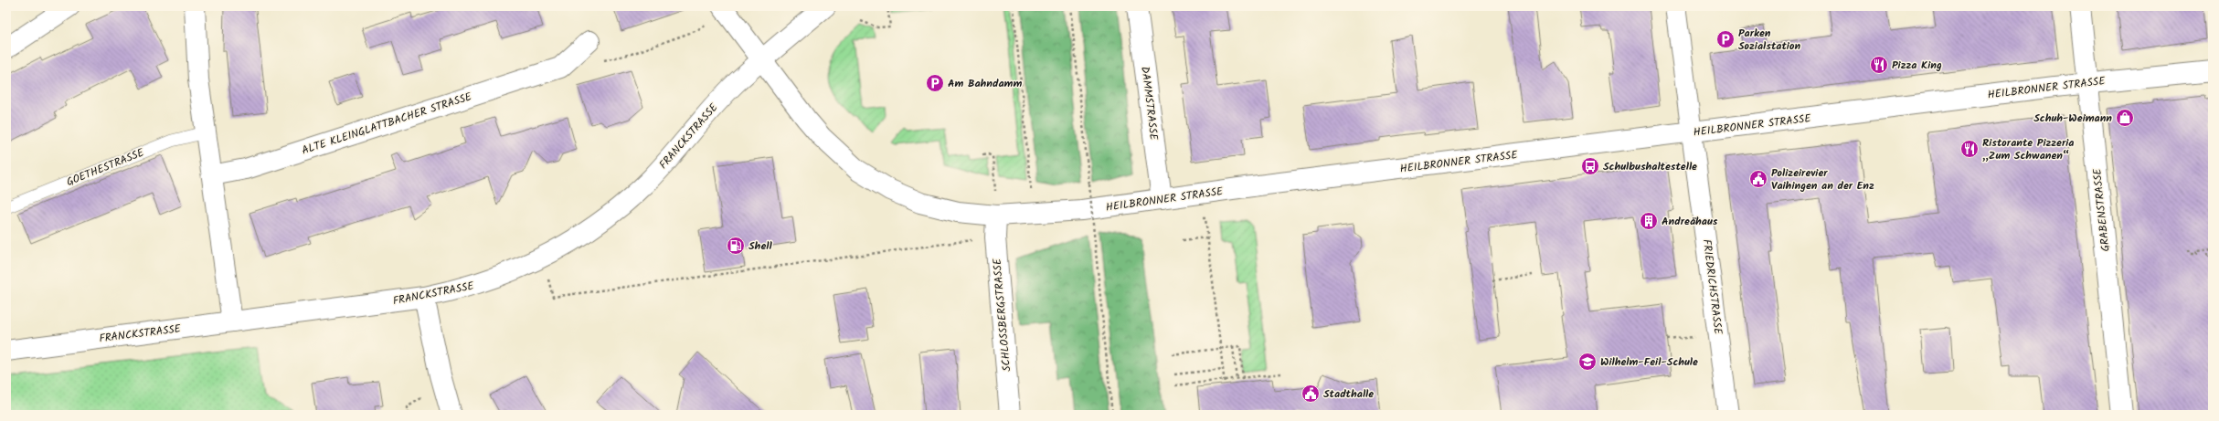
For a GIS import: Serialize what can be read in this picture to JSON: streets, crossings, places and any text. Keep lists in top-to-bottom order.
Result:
{
  "streets": {
    "street": [
      "HEILBRONNER STRASSE",
      "DAMMSTRASSE",
      "ALTE KLEINGLATTBACHER STRASSE",
      "FRANCKSTRASSE",
      "GRABENSTRASSE",
      "FRIEDRICHSTRASSE",
      "SCHLOSSBERGSTRASSE"
    ],
    "lane": ["GOETHESTRASSE"]
  },
  "crossings": [
    ["HEILBRONNER STRASSE", "DAMMSTRASSE"],
    ["HEILBRONNER STRASSE", "FRANCKSTRASSE"],
    ["HEILBRONNER STRASSE", "GRABENSTRASSE"],
    ["HEILBRONNER STRASSE", "FRIEDRICHSTRASSE"],
    ["HEILBRONNER STRASSE", "SCHLOSSBERGSTRASSE"]
  ],
  "places": {
    "parking": ["Parken Sozialstation", "Am Bahndamm"],
    "restaurant": ["Pizza King", "Ristorante Pizzeria „Zum Schwanen“"],
    "shop": ["Schuh-Weimann"],
    "bus stop": ["Schulbushaltestelle"],
    "public building": ["Polizeirevier Vaihingen an der Enz", "Stadthalle"],
    "building": ["Andreähaus"],
    "fuel station": ["Shell"],
    "school or university": ["Wilhelm-Feil-Schule"]
  }
}
